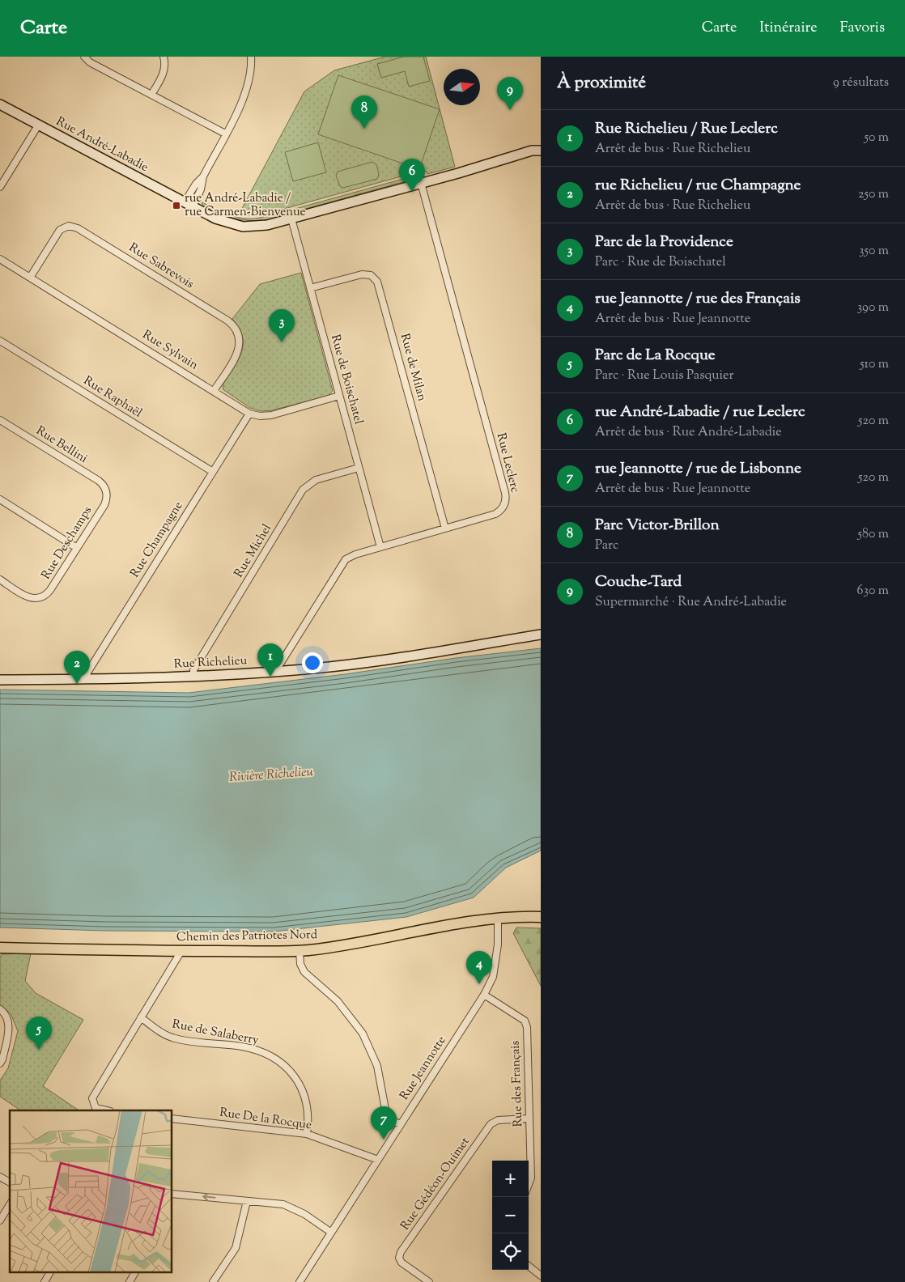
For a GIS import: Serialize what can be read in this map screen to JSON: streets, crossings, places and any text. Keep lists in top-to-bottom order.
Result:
{
  "streets": {
    "main road": ["Chemin des Patriotes Nord"],
    "street": [
      "Rue André-Labadie",
      "Rue Sabrevois",
      "Rue Sylvain",
      "Rue de Milan",
      "Rue de Boischatel",
      "Rue Raphaël",
      "Rue Bellini",
      "Rue Leclerc",
      "Rue Champagne",
      "Rue Deschamps",
      "Rue Michel",
      "Rue Richelieu",
      "Rue de Salaberry",
      "Rue Jeannotte",
      "Rue des Français",
      "Rue De la Rocque",
      "Rue Gédéon-Ouimet"
    ]
  },
  "crossings": [
    ["Rue André-Labadie", "Rue de Boischatel"],
    ["Rue André-Labadie", "Rue Leclerc"],
    ["Rue Sabrevois", "Rue Sylvain"],
    ["Rue Sylvain", "Rue de Boischatel"],
    ["Rue Sylvain", "Rue Champagne"],
    ["Rue de Milan", "Rue de Boischatel"],
    ["Rue de Milan", "Rue Leclerc"],
    ["Rue de Boischatel", "Rue Leclerc"],
    ["Rue de Boischatel", "Rue Michel"],
    ["Rue Raphaël", "Rue Champagne"],
    ["Rue Bellini", "Rue Deschamps"],
    ["Rue Leclerc", "Rue Richelieu"],
    ["Rue Champagne", "Rue Richelieu"],
    ["Rue Michel", "Rue Richelieu"],
    ["Chemin des Patriotes Nord", "Rue Jeannotte"],
    ["Rue de Salaberry", "Rue De la Rocque"],
    ["Rue Jeannotte", "Rue des Français"],
    ["Rue Jeannotte", "Rue De la Rocque"],
    ["Rue des Français", "Rue Gédéon-Ouimet"]
  ],
  "water": ["Rivière Richelieu"],
  "places": {
    "transit": ["rue André-Labadie / rue Carmen-Bienvenue"]
  },
  "north": "right",
  "page": {
    "header": "Carte",
    "nav": ["Carte", "Itinéraire", "Favoris"],
    "heading": ["À proximité", "9 résultats"],
    "pins": [
      "9",
      "8",
      "6",
      "3",
      "1",
      "2",
      "4",
      "5",
      "7"
    ],
    "list": [
      {
        "mark": "1",
        "name": "Rue Richelieu / Rue Leclerc",
        "note": "Arrêt de bus · Rue Richelieu",
        "value": "50 m"
      },
      {
        "mark": "2",
        "name": "rue Richelieu / rue Champagne",
        "note": "Arrêt de bus · Rue Richelieu",
        "value": "250 m"
      },
      {
        "mark": "3",
        "name": "Parc de la Providence",
        "note": "Parc · Rue de Boischatel",
        "value": "350 m"
      },
      {
        "mark": "4",
        "name": "rue Jeannotte / rue des Français",
        "note": "Arrêt de bus · Rue Jeannotte",
        "value": "390 m"
      },
      {
        "mark": "5",
        "name": "Parc de La Rocque",
        "note": "Parc · Rue Louis Pasquier",
        "value": "510 m"
      },
      {
        "mark": "6",
        "name": "rue André-Labadie / rue Leclerc",
        "note": "Arrêt de bus · Rue André-Labadie",
        "value": "520 m"
      },
      {
        "mark": "7",
        "name": "rue Jeannotte / rue de Lisbonne",
        "note": "Arrêt de bus · Rue Jeannotte",
        "value": "520 m"
      },
      {
        "mark": "8",
        "name": "Parc Victor-Brillon",
        "note": "Parc",
        "value": "580 m"
      },
      {
        "mark": "9",
        "name": "Couche-Tard",
        "note": "Supermarché · Rue André-Labadie",
        "value": "630 m"
      }
    ],
    "map_buttons": ["+", "−"]
  }
}
